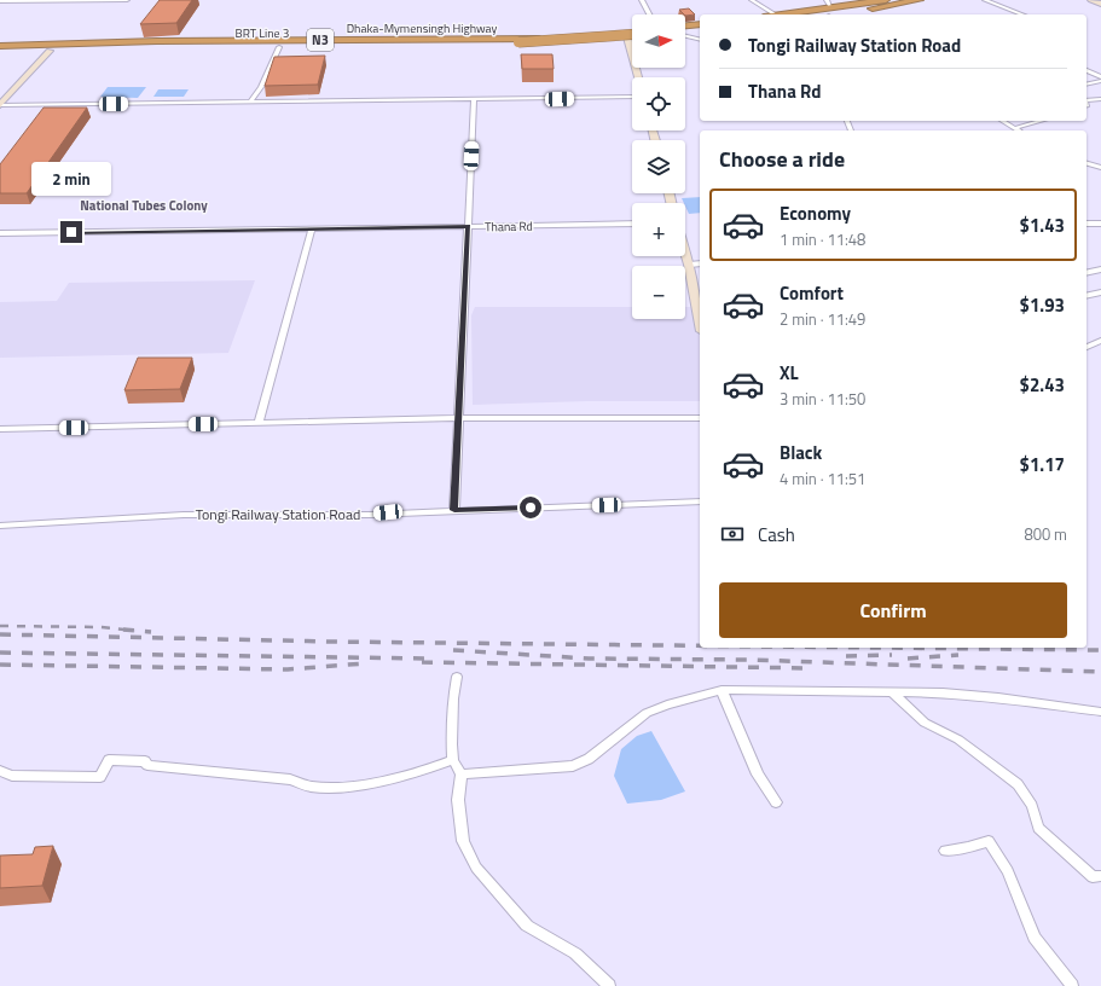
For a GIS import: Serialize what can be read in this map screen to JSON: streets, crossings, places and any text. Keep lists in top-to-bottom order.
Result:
{
  "streets": {
    "highway": ["Dhaka-Mymensingh Highway", "BRT Line 3", "N3"],
    "street": ["Thana Rd", "Tongi Railway Station Road"]
  },
  "crossings": [
    ["Dhaka-Mymensingh Highway", "BRT Line 3"]
  ],
  "districts": ["National Tubes Colony"],
  "north": "right",
  "page": {
    "map_buttons": ["+", "−"],
    "banner": ["Tongi Railway Station Road", "Thana Rd"],
    "heading": "Choose a ride",
    "bubble": "2 min",
    "list": [
      {
        "name": "Economy",
        "note": "1 min · 11:48",
        "value": "$1.43"
      },
      {
        "name": "Comfort",
        "note": "2 min · 11:49",
        "value": "$1.93"
      },
      {
        "name": "XL",
        "note": "3 min · 11:50",
        "value": "$2.43"
      },
      {
        "name": "Black",
        "note": "4 min · 11:51",
        "value": "$1.17"
      }
    ],
    "pay": ["Cash", "800 m"],
    "buttons": "Confirm"
  }
}
